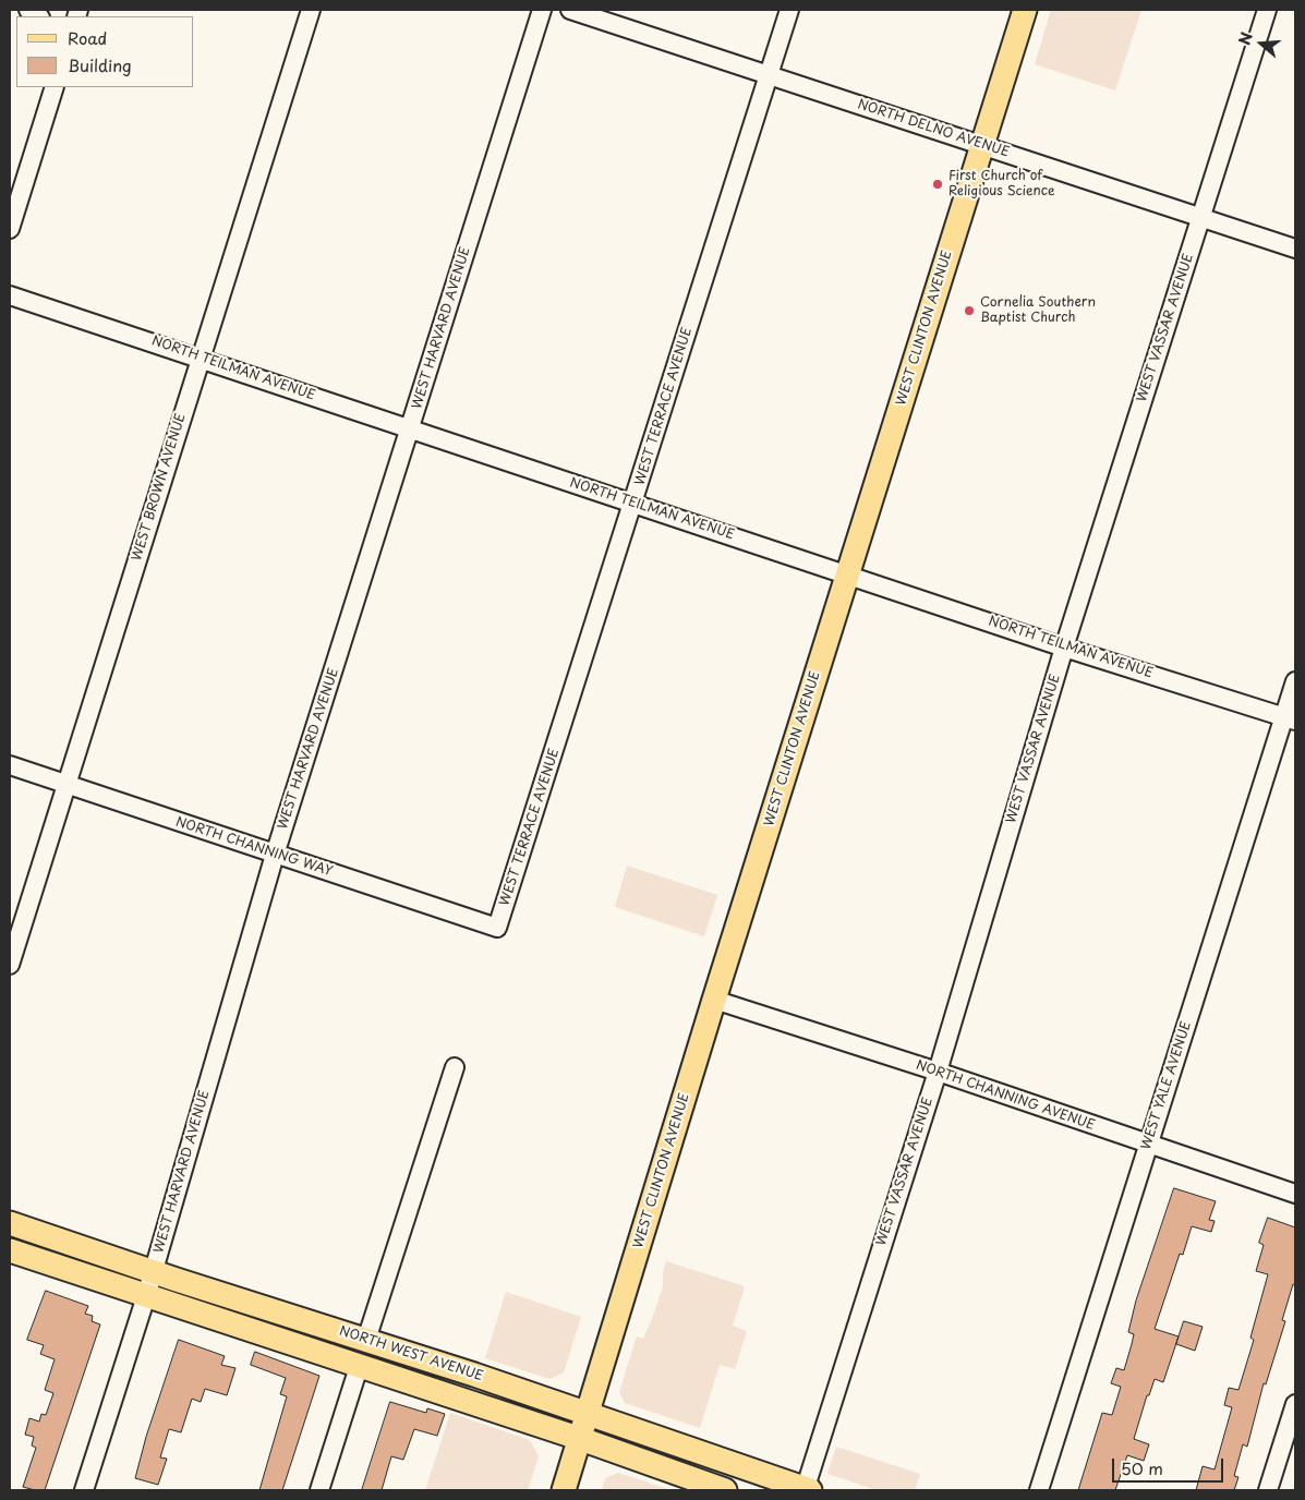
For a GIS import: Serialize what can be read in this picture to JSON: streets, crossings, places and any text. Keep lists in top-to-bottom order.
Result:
{
  "streets": {
    "main road": ["WEST CLINTON AVENUE", "NORTH WEST AVENUE"],
    "street": [
      "NORTH DELNO AVENUE",
      "WEST HARVARD AVENUE",
      "WEST VASSAR AVENUE",
      "NORTH TEILMAN AVENUE",
      "WEST TERRACE AVENUE",
      "WEST BROWN AVENUE",
      "NORTH CHANNING WAY",
      "WEST YALE AVENUE",
      "NORTH CHANNING AVENUE"
    ]
  },
  "crossings": [
    ["NORTH DELNO AVENUE", "WEST CLINTON AVENUE"],
    ["NORTH DELNO AVENUE", "WEST VASSAR AVENUE"],
    ["NORTH DELNO AVENUE", "WEST TERRACE AVENUE"],
    ["WEST HARVARD AVENUE", "NORTH TEILMAN AVENUE"],
    ["WEST HARVARD AVENUE", "NORTH CHANNING WAY"],
    ["WEST HARVARD AVENUE", "NORTH WEST AVENUE"],
    ["WEST CLINTON AVENUE", "NORTH TEILMAN AVENUE"],
    ["WEST CLINTON AVENUE", "NORTH CHANNING AVENUE"],
    ["WEST CLINTON AVENUE", "NORTH WEST AVENUE"],
    ["WEST VASSAR AVENUE", "NORTH TEILMAN AVENUE"],
    ["WEST VASSAR AVENUE", "NORTH CHANNING AVENUE"],
    ["WEST VASSAR AVENUE", "NORTH WEST AVENUE"],
    ["NORTH TEILMAN AVENUE", "WEST TERRACE AVENUE"],
    ["NORTH TEILMAN AVENUE", "WEST BROWN AVENUE"],
    ["NORTH TEILMAN AVENUE", "WEST YALE AVENUE"],
    ["WEST TERRACE AVENUE", "NORTH CHANNING WAY"],
    ["WEST BROWN AVENUE", "NORTH CHANNING WAY"],
    ["WEST YALE AVENUE", "NORTH CHANNING AVENUE"]
  ],
  "places": ["First Church of Religious Science", "Cornelia Southern Baptist Church"],
  "legend": ["Road", "Building"],
  "scale_bar": "50 m",
  "north": "left"
}
